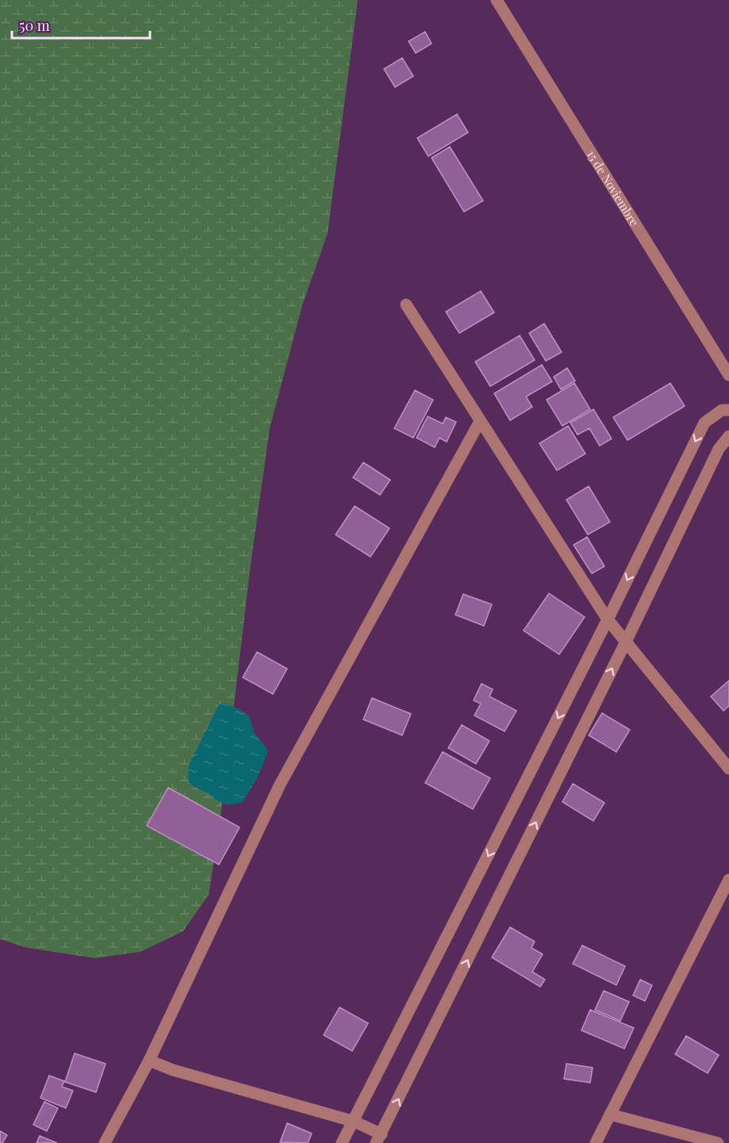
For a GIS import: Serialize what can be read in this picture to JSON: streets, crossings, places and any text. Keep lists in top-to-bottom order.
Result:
{
  "streets": {
    "street": ["15 de Noviembre"]
  },
  "scale_bar": "50 m"
}
